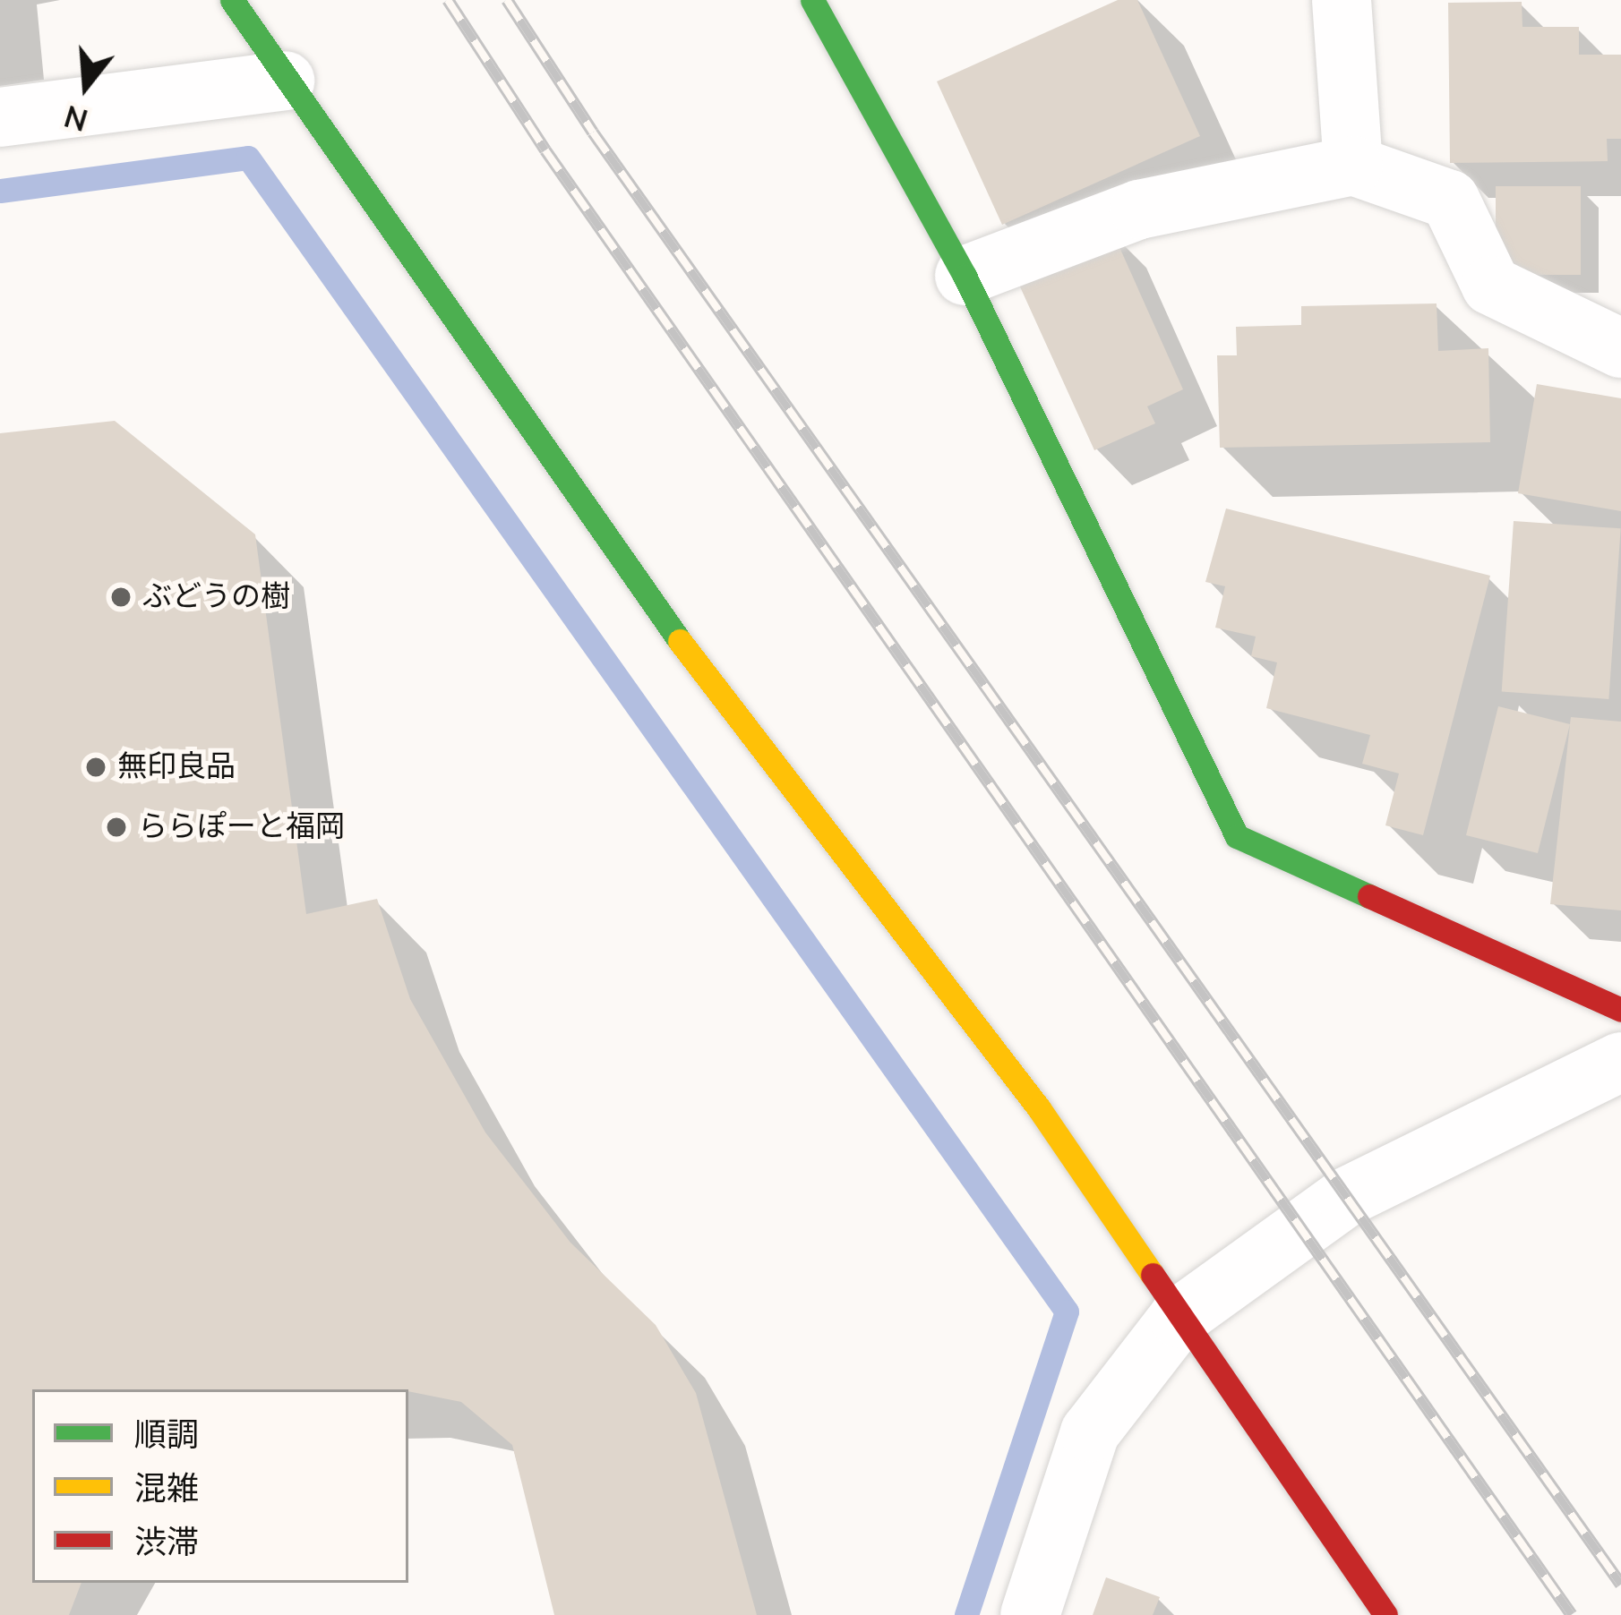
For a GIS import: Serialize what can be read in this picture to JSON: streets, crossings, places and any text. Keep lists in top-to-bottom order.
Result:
{
  "places": ["ぶどうの樹", "無印良品", "ららぽーと福岡"],
  "legend": ["順調", "混雑", "渋滞"],
  "north": "bottom"
}
